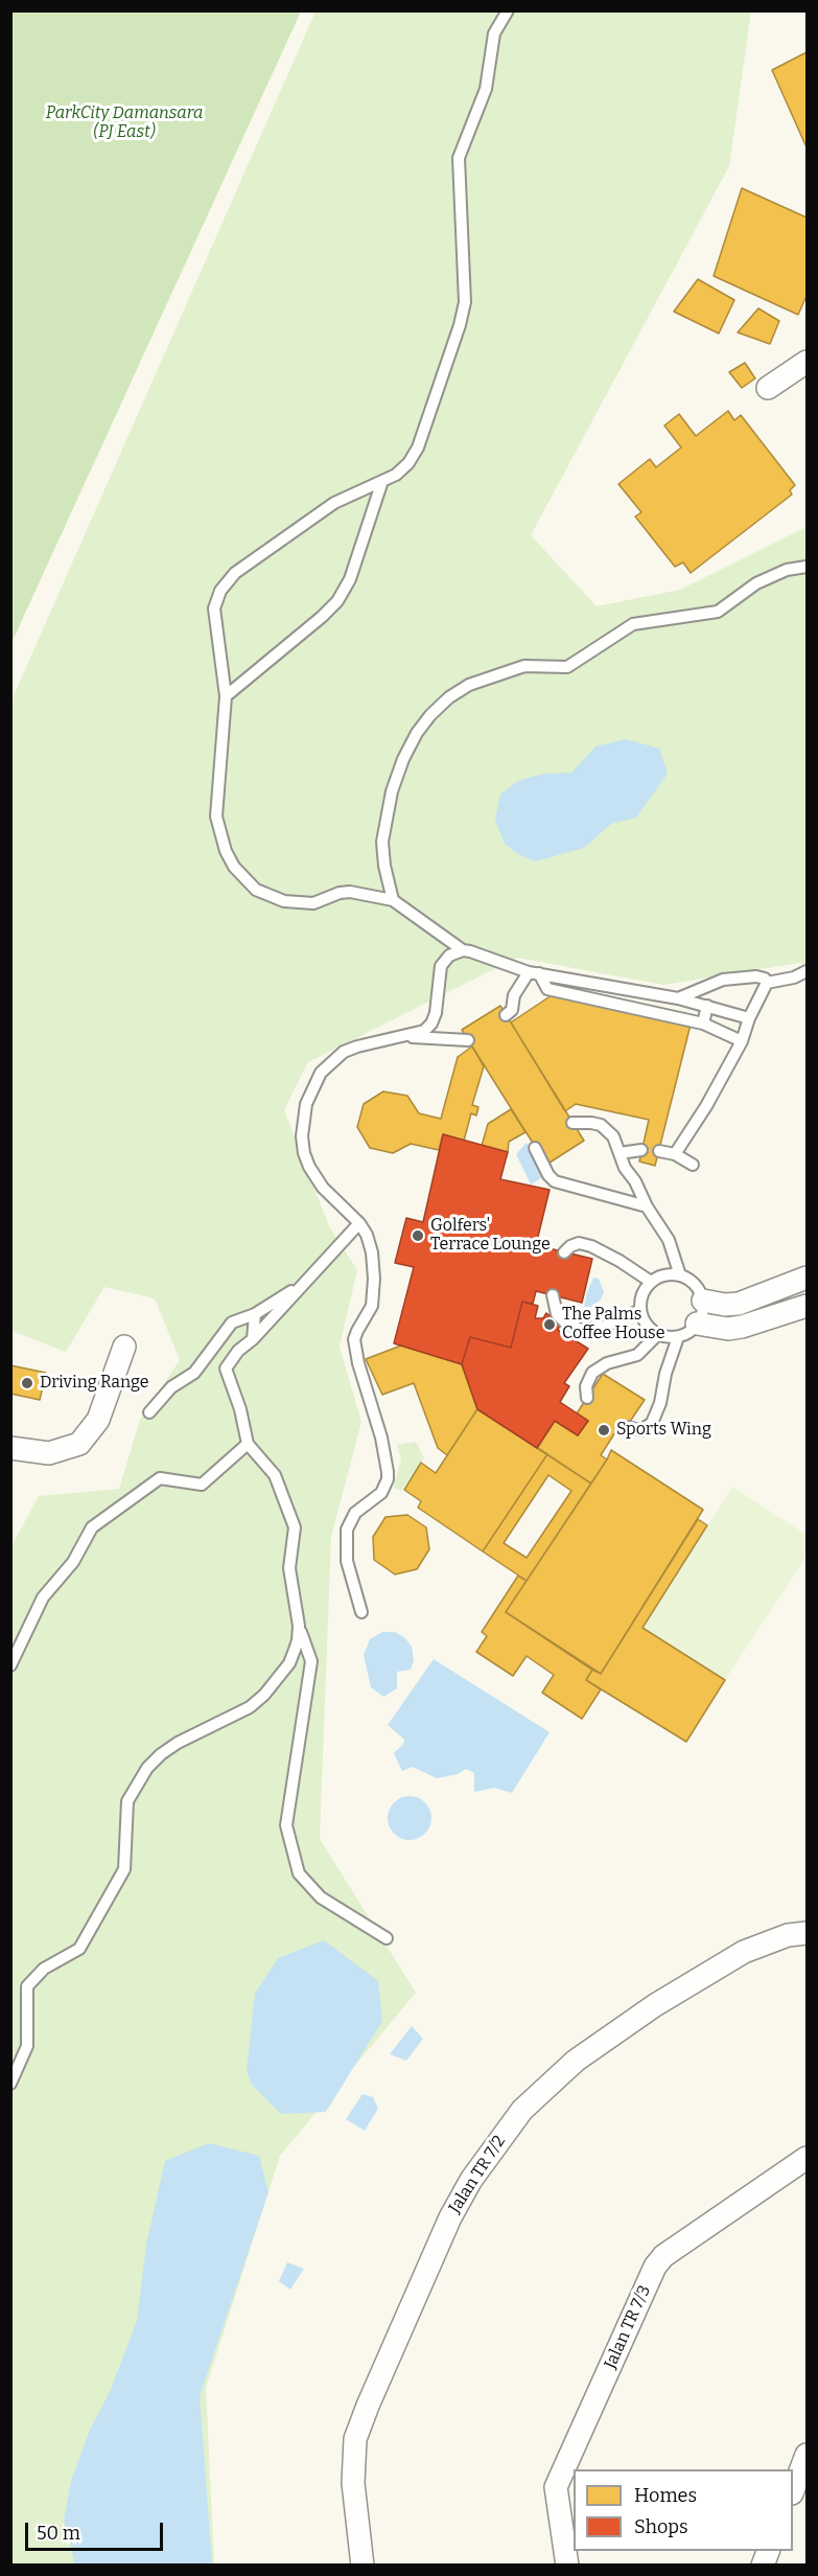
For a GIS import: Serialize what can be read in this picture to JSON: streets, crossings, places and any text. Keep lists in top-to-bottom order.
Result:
{
  "streets": {
    "street": ["Jalan TR 7/2", "Jalan TR 7/3"]
  },
  "parks": ["ParkCity Damansara (PJ East)"],
  "places": [
    "Golfers' Terrace Lounge",
    "The Palms Coffee House",
    "Driving Range",
    "Sports Wing"
  ],
  "legend": ["Homes", "Shops"],
  "scale_bar": "50 m"
}
